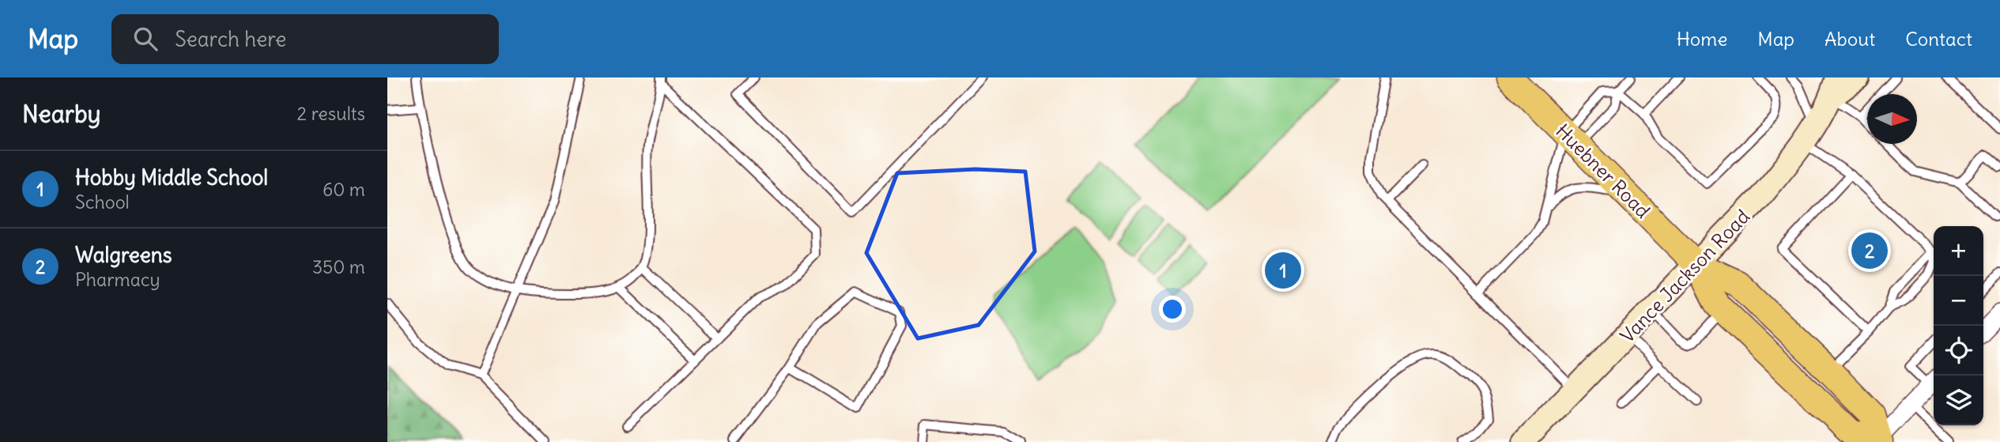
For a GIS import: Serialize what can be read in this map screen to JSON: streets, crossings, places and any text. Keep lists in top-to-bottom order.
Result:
{
  "streets": {
    "main road": ["Huebner Road", "Vance Jackson Road"]
  },
  "crossings": [
    ["Huebner Road", "Vance Jackson Road"]
  ],
  "north": "right",
  "page": {
    "header": "Map",
    "search": "Search here",
    "nav": [
      "Home",
      "Map",
      "About",
      "Contact"
    ],
    "heading": ["Nearby", "2 results"],
    "list": [
      {
        "mark": "1",
        "name": "Hobby Middle School",
        "note": "School",
        "value": "60 m"
      },
      {
        "mark": "2",
        "name": "Walgreens",
        "note": "Pharmacy",
        "value": "350 m"
      }
    ],
    "map_buttons": ["+", "−"],
    "pins": ["2", "1"]
  }
}
